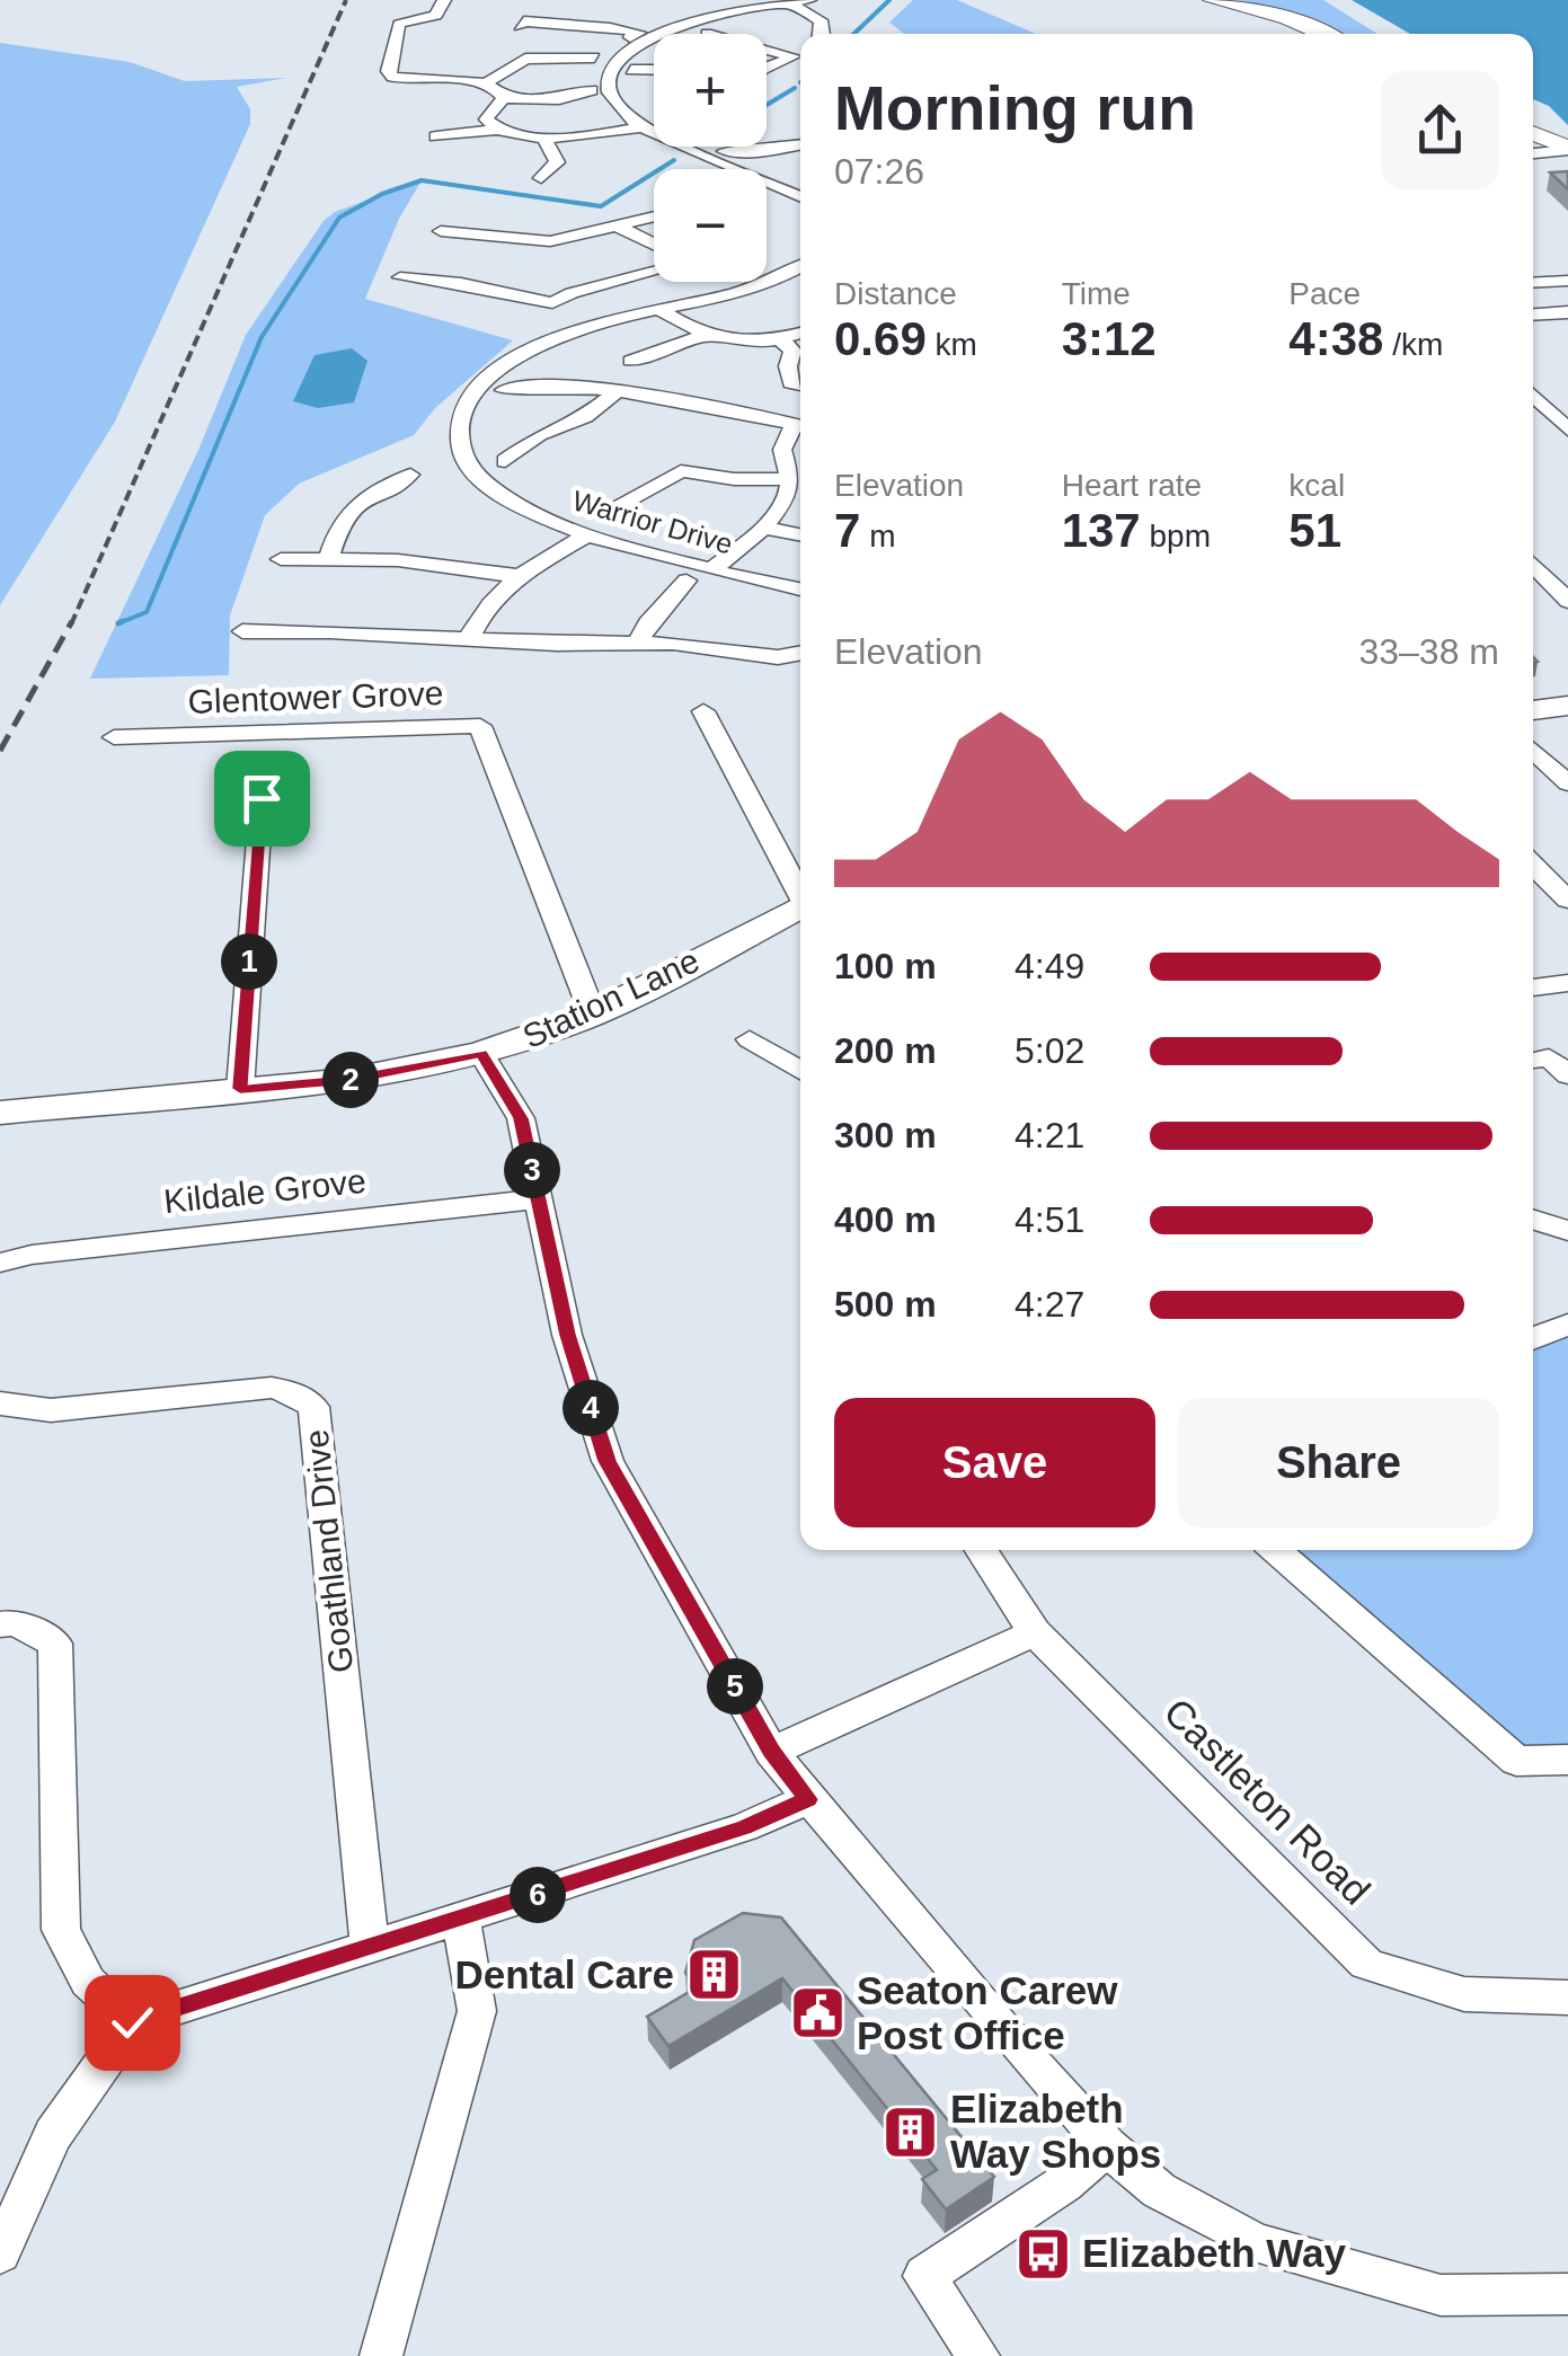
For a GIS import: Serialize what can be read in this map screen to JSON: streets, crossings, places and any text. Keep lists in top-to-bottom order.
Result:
{
  "streets": {
    "main road": ["Station Lane"],
    "street": [
      "Warrior Drive",
      "Glentower Grove",
      "Kildale Grove",
      "Goathland Drive",
      "Castleton Road"
    ]
  },
  "crossings": [
    ["Glentower Grove", "Station Lane"]
  ],
  "places": {
    "building": ["Dental Care", "Elizabeth Way Shops"],
    "public building": ["Seaton Carew Post Office"],
    "bus stop": ["Elizabeth Way"]
  },
  "page": {
    "map_buttons": ["+", "−"],
    "heading": ["Morning run", "07:26"],
    "stats": [
      ["Distance", "0.69 km"],
      ["Time", "3:12"],
      ["Pace", "4:38 /km"],
      ["Elevation", "7 m"],
      ["Heart rate", "137 bpm"],
      ["kcal", "51"]
    ],
    "chart": ["Elevation", "33–38 m"],
    "list": [
      {
        "name": "100 m",
        "note": "4:49"
      },
      {
        "name": "200 m",
        "note": "5:02"
      },
      {
        "name": "300 m",
        "note": "4:21"
      },
      {
        "name": "400 m",
        "note": "4:51"
      },
      {
        "name": "500 m",
        "note": "4:27"
      }
    ],
    "pins": [
      "1",
      "2",
      "3",
      "4",
      "5",
      "6"
    ],
    "buttons": ["Save", "Share"]
  }
}
